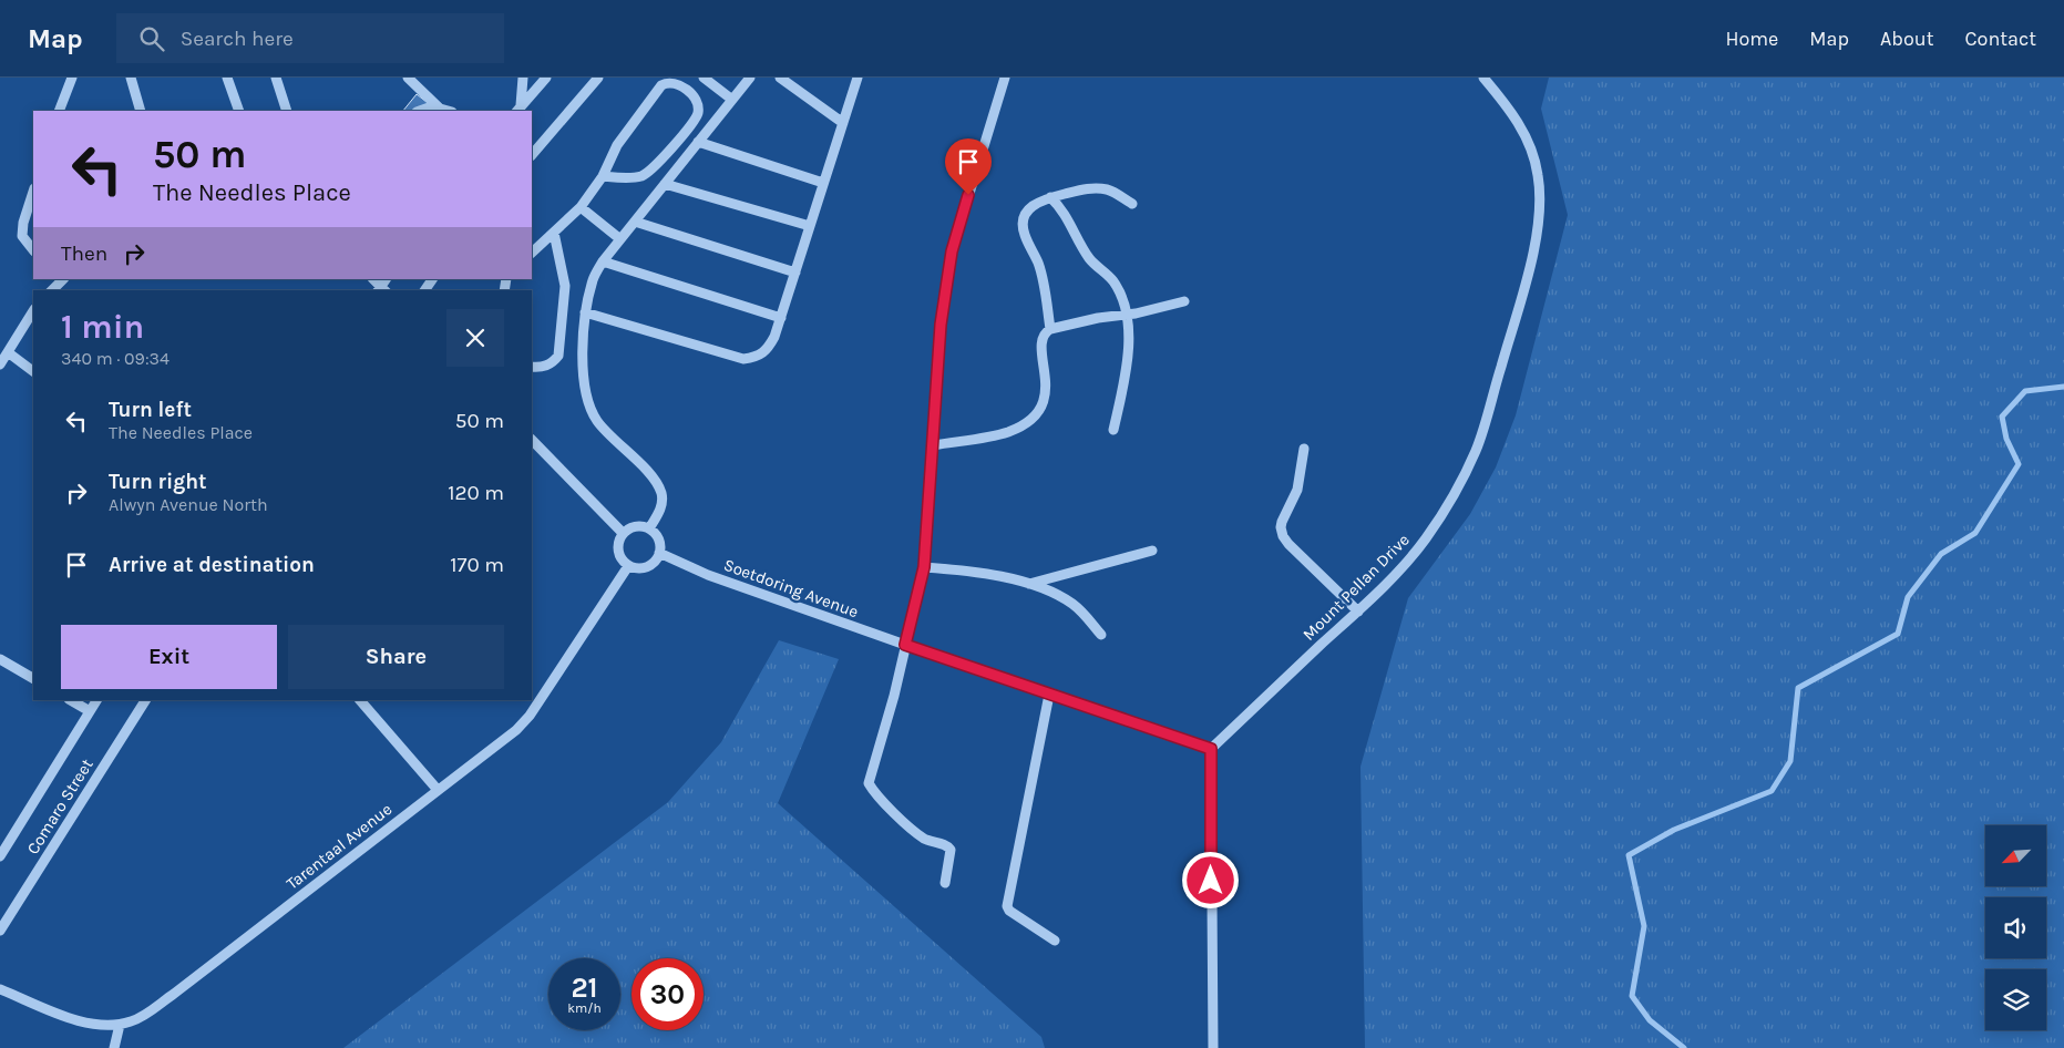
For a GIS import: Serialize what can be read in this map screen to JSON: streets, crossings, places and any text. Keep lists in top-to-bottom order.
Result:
{
  "streets": {
    "street": [
      "Mount Pellan Drive",
      "Soetdoring Avenue",
      "Comaro Street",
      "Tarentaal Avenue"
    ]
  },
  "crossings": [
    ["Mount Pellan Drive", "Soetdoring Avenue"],
    ["Soetdoring Avenue", "Tarentaal Avenue"]
  ],
  "north": "bottom left",
  "page": {
    "header": "Map",
    "search": "Search here",
    "nav": [
      "Home",
      "Map",
      "About",
      "Contact"
    ],
    "turn": ["50 m", "The Needles Place"],
    "then": "Then",
    "heading": ["1 min", "340 m · 09:34"],
    "list": [
      {
        "name": "Turn left",
        "note": "The Needles Place",
        "value": "50 m"
      },
      {
        "name": "Turn right",
        "note": "Alwyn Avenue North",
        "value": "120 m"
      },
      {
        "name": "Arrive at destination",
        "value": "170 m"
      }
    ],
    "buttons": ["Exit", "Share"],
    "speed": "21 km/h",
    "limit": "30"
  }
}
